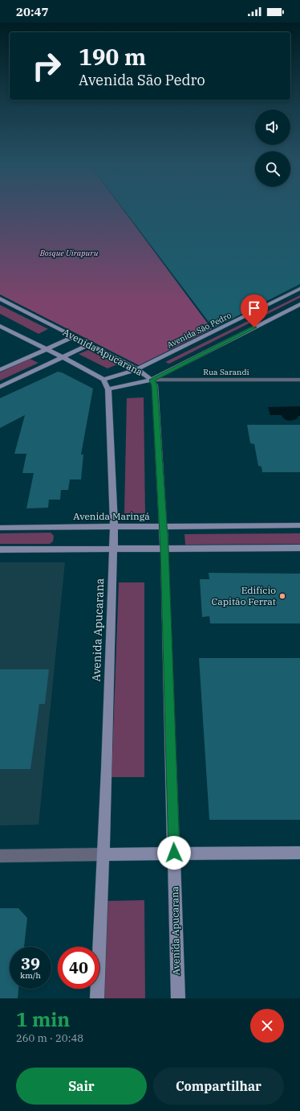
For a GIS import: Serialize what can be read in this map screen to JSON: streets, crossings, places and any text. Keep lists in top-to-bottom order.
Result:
{
  "streets": {
    "street": [
      "Avenida São Pedro",
      "Avenida Apucarana",
      "Rua Sarandi",
      "Avenida Maringá"
    ]
  },
  "crossings": [
    ["Avenida São Pedro", "Avenida Apucarana"],
    ["Avenida Apucarana", "Rua Sarandi"],
    ["Avenida Apucarana", "Avenida Maringá"]
  ],
  "parks": ["Bosque Uirapuru"],
  "places": ["Edifício Capitão Ferrat"],
  "page": {
    "status": "20:47",
    "turn": ["190 m", "Avenida São Pedro"],
    "speed": "39 km/h",
    "limit": "40",
    "heading": ["1 min", "260 m · 20:48"],
    "buttons": ["Sair", "Compartilhar"]
  }
}
